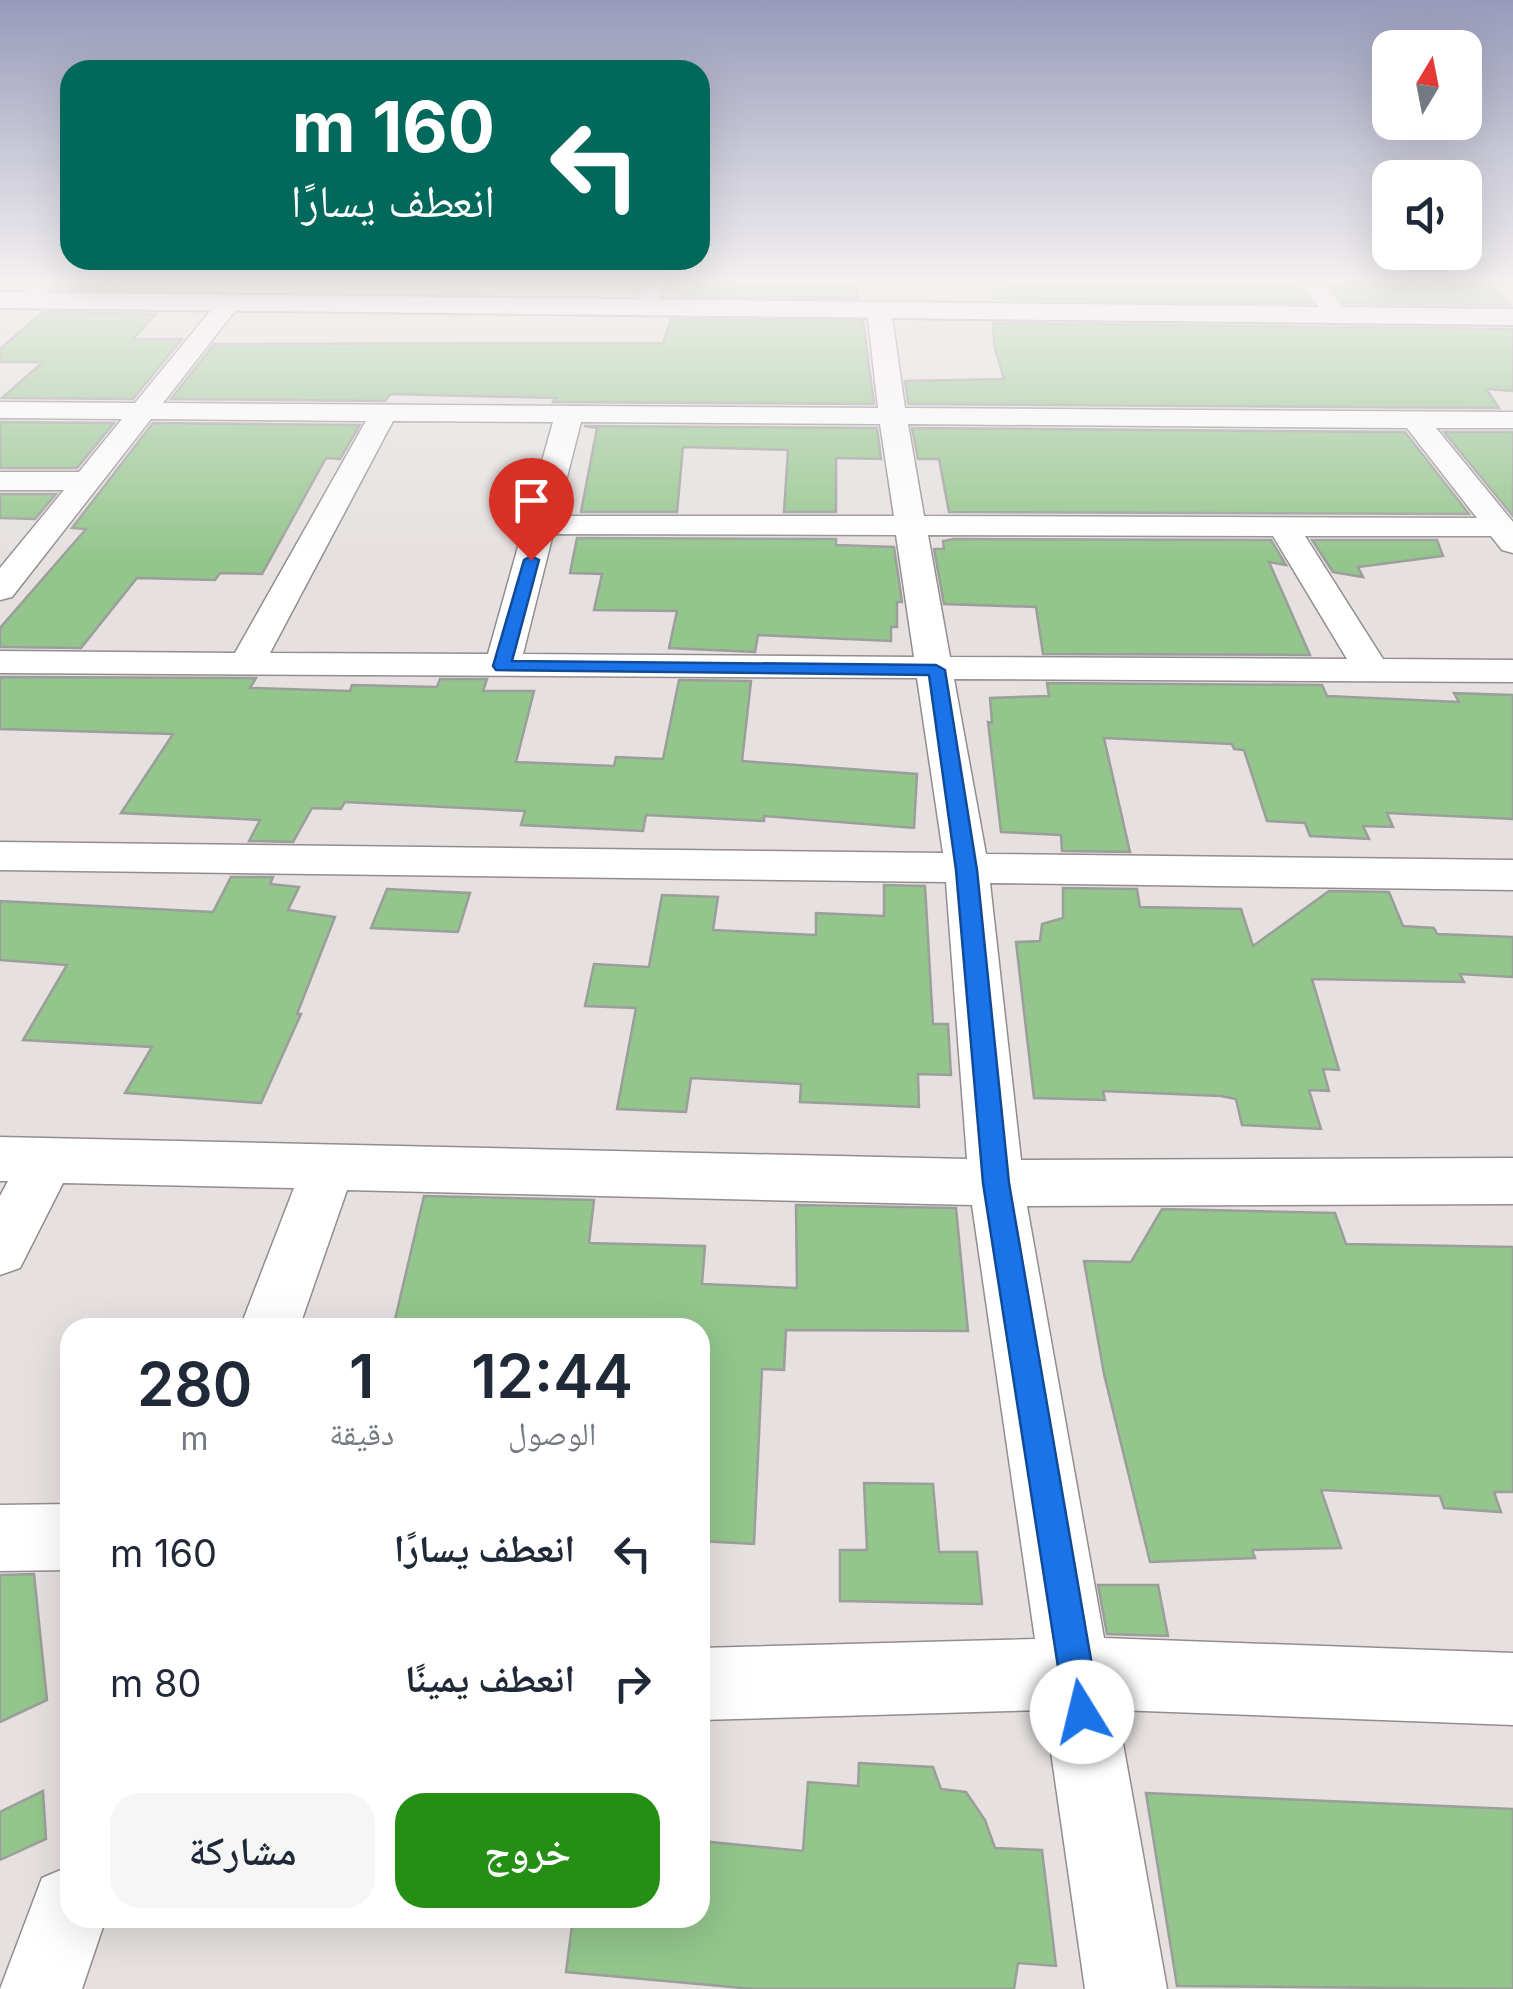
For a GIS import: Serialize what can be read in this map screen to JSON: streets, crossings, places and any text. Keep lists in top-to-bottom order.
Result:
{
  "north": "top",
  "page": {
    "turn": ["160 m", "انعطف يسارًا"],
    "eta": [
      "12:44",
      "الوصول",
      "1",
      "دقيقة",
      "280",
      "m"
    ],
    "list": [
      {
        "name": "انعطف يسارًا",
        "value": "160 m"
      },
      {
        "name": "انعطف يمينًا",
        "value": "80 m"
      }
    ],
    "buttons": ["خروج", "مشاركة"]
  }
}
